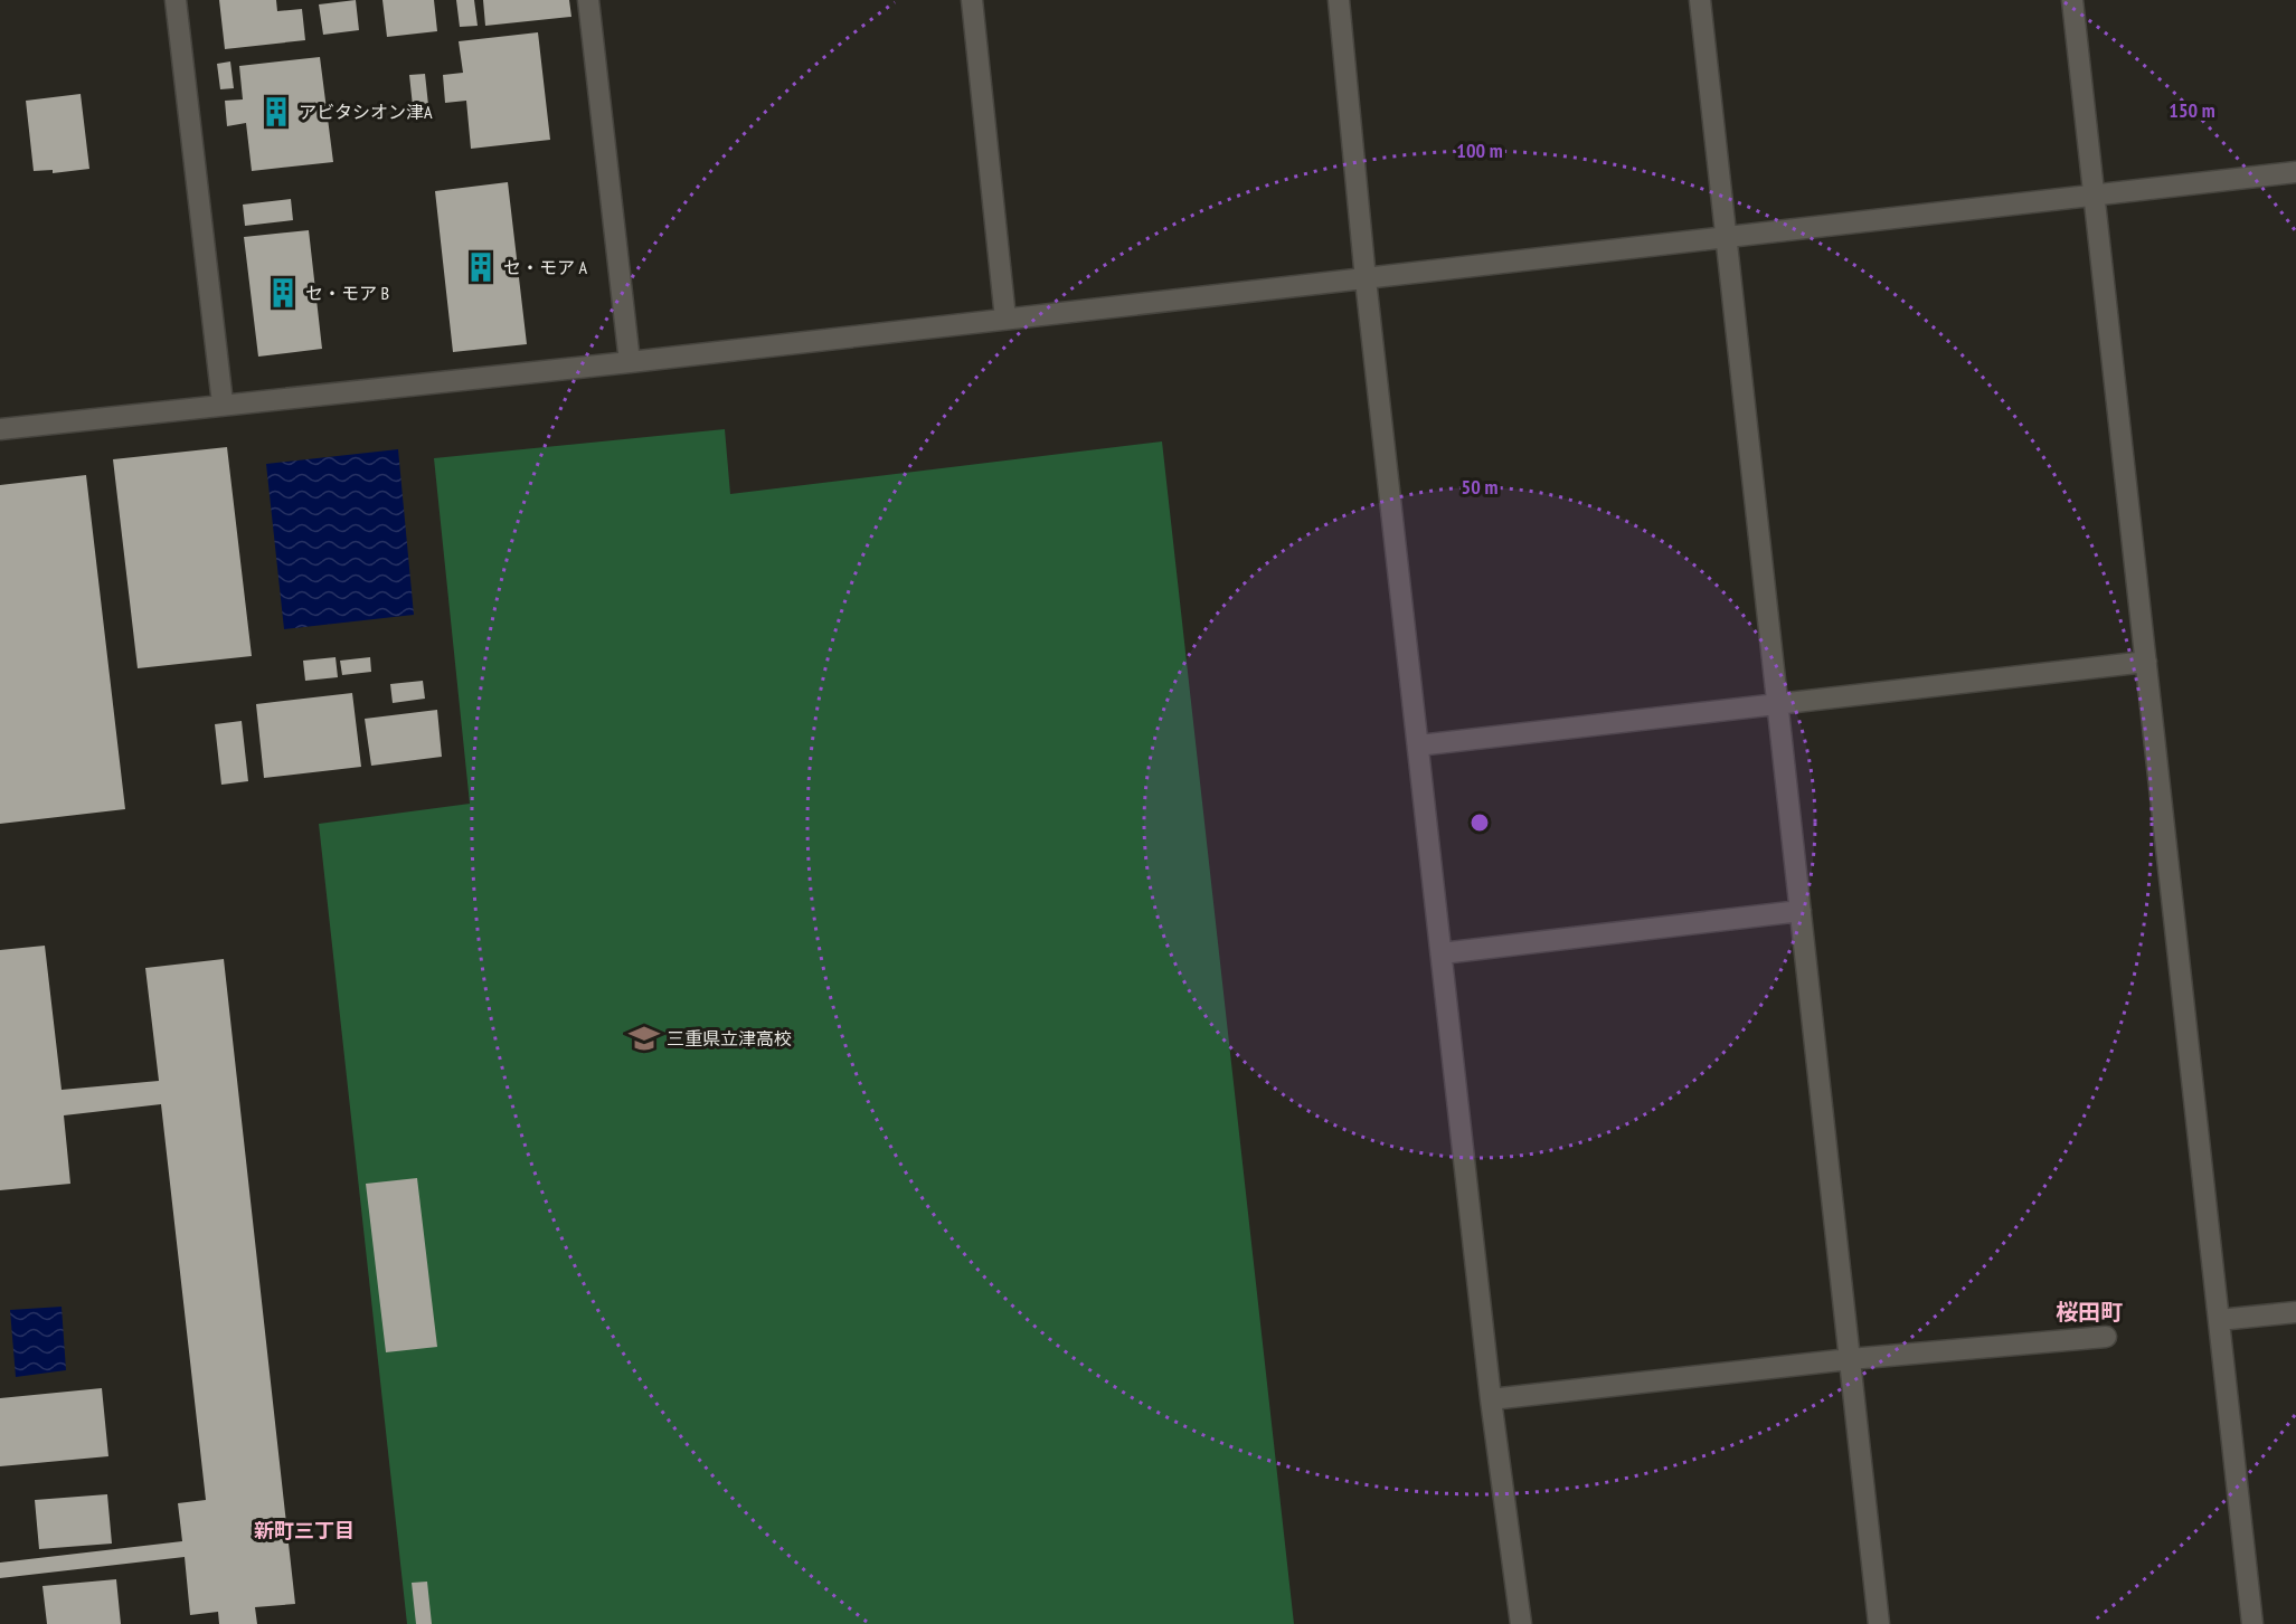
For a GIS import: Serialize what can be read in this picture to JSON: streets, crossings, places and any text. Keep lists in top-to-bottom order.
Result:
{
  "districts": ["桜田町", "新町三丁目"],
  "places": {
    "building": ["アビタシオン津A", "セ・モア A", "セ・モア B"],
    "school or university": ["三重県立津高校"]
  },
  "rings": ["150 m", "100 m", "50 m"]
}
